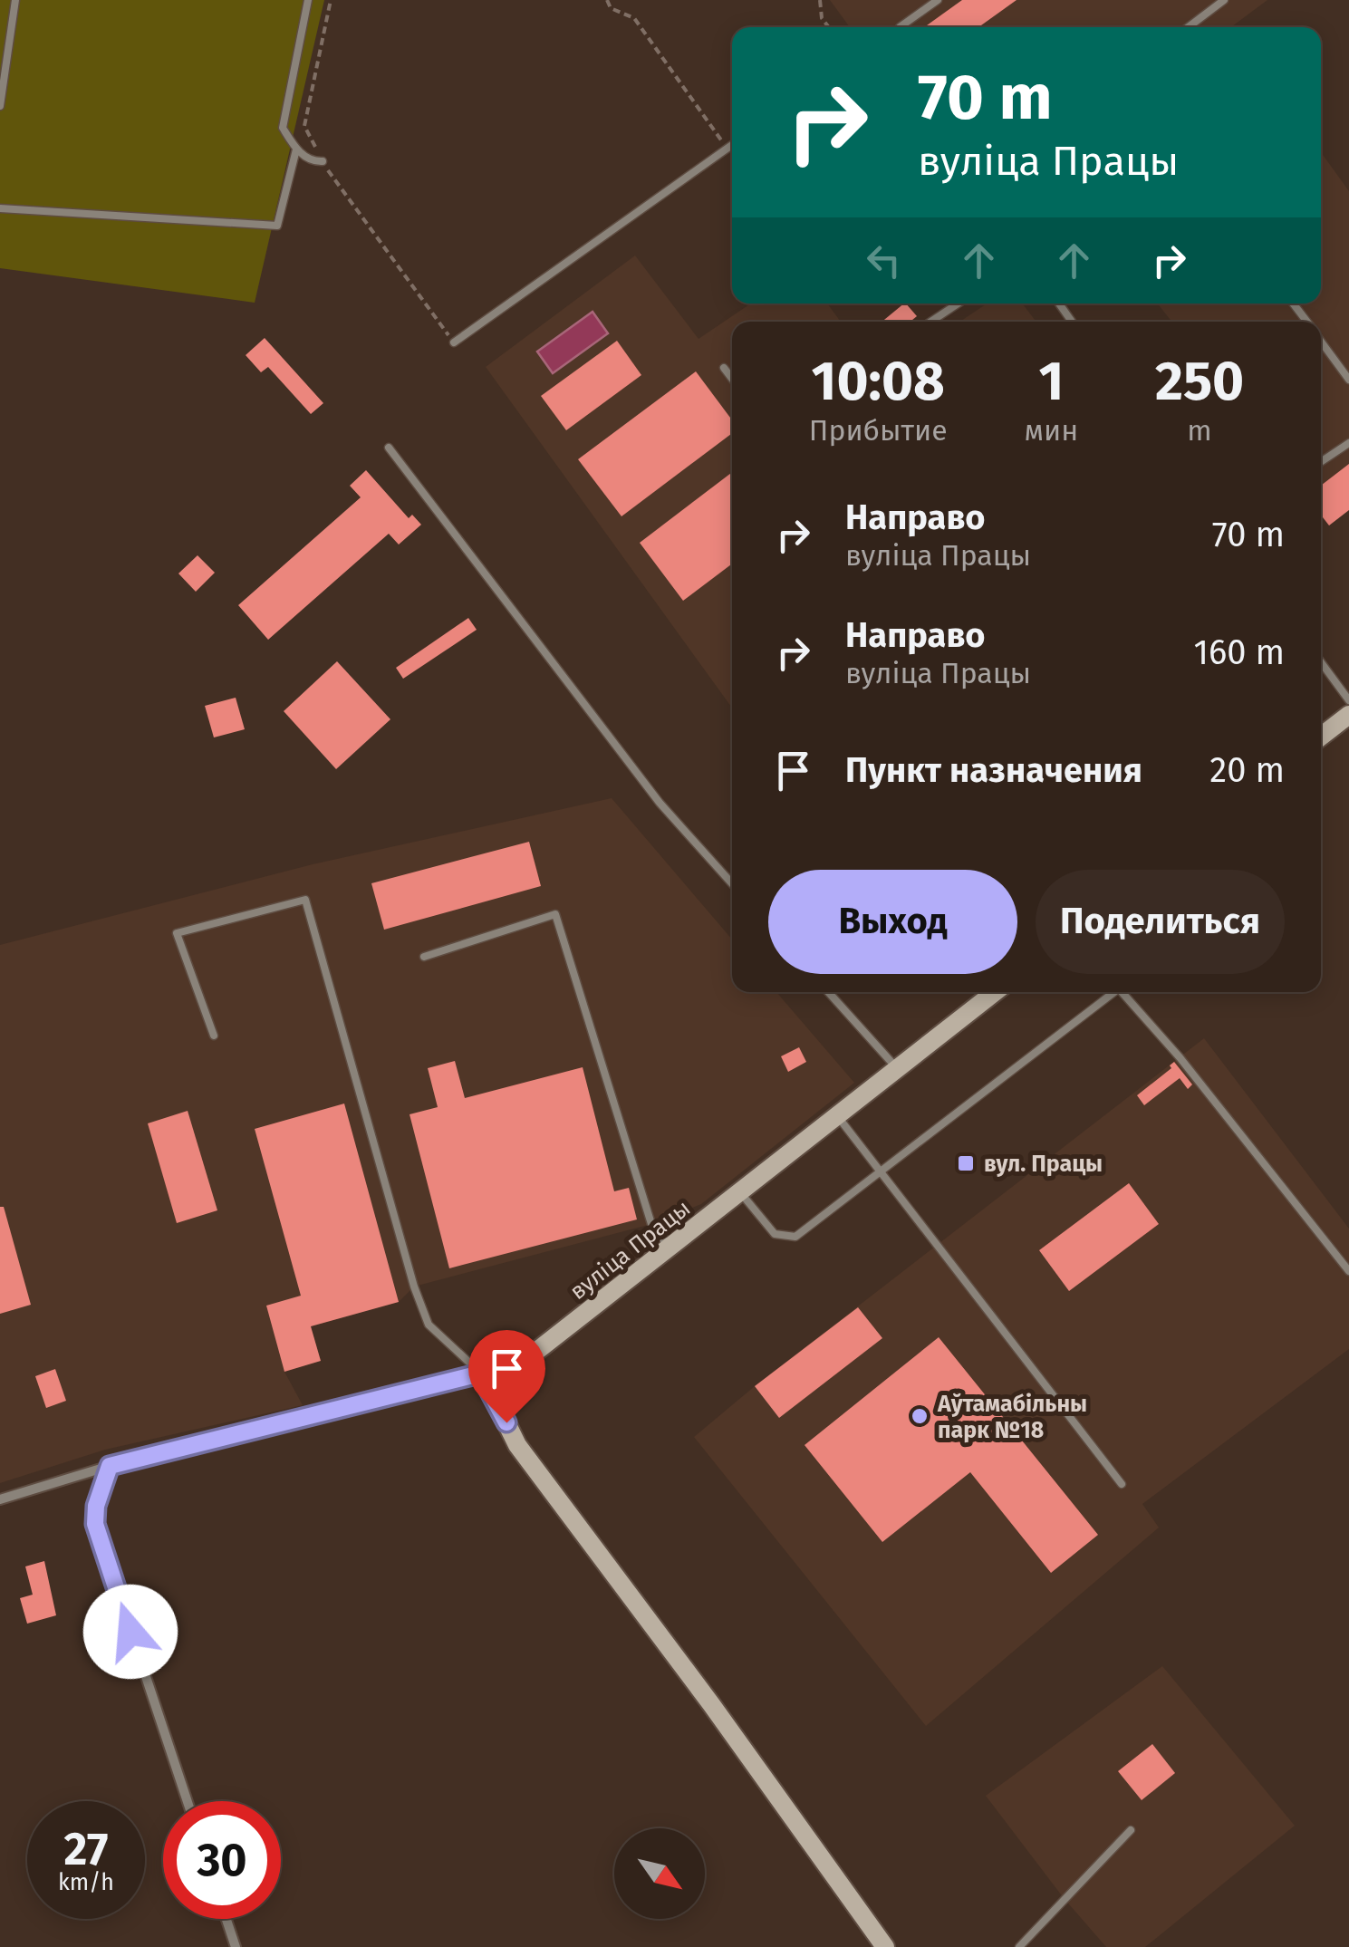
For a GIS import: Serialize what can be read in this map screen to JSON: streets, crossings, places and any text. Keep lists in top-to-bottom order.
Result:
{
  "streets": {
    "street": ["вуліца Працы"]
  },
  "places": {
    "transit": ["вул. Працы"],
    "other": ["Аўтамабільны парк №18"]
  },
  "north": "bottom right",
  "page": {
    "turn": ["70 m", "вуліца Працы"],
    "eta": [
      "10:08",
      "Прибытие",
      "1",
      "мин",
      "250",
      "m"
    ],
    "list": [
      {
        "name": "Направо",
        "note": "вуліца Працы",
        "value": "70 m"
      },
      {
        "name": "Направо",
        "note": "вуліца Працы",
        "value": "160 m"
      },
      {
        "name": "Пункт назначения",
        "value": "20 m"
      }
    ],
    "buttons": ["Выход", "Поделиться"],
    "speed": "27 km/h",
    "limit": "30"
  }
}
